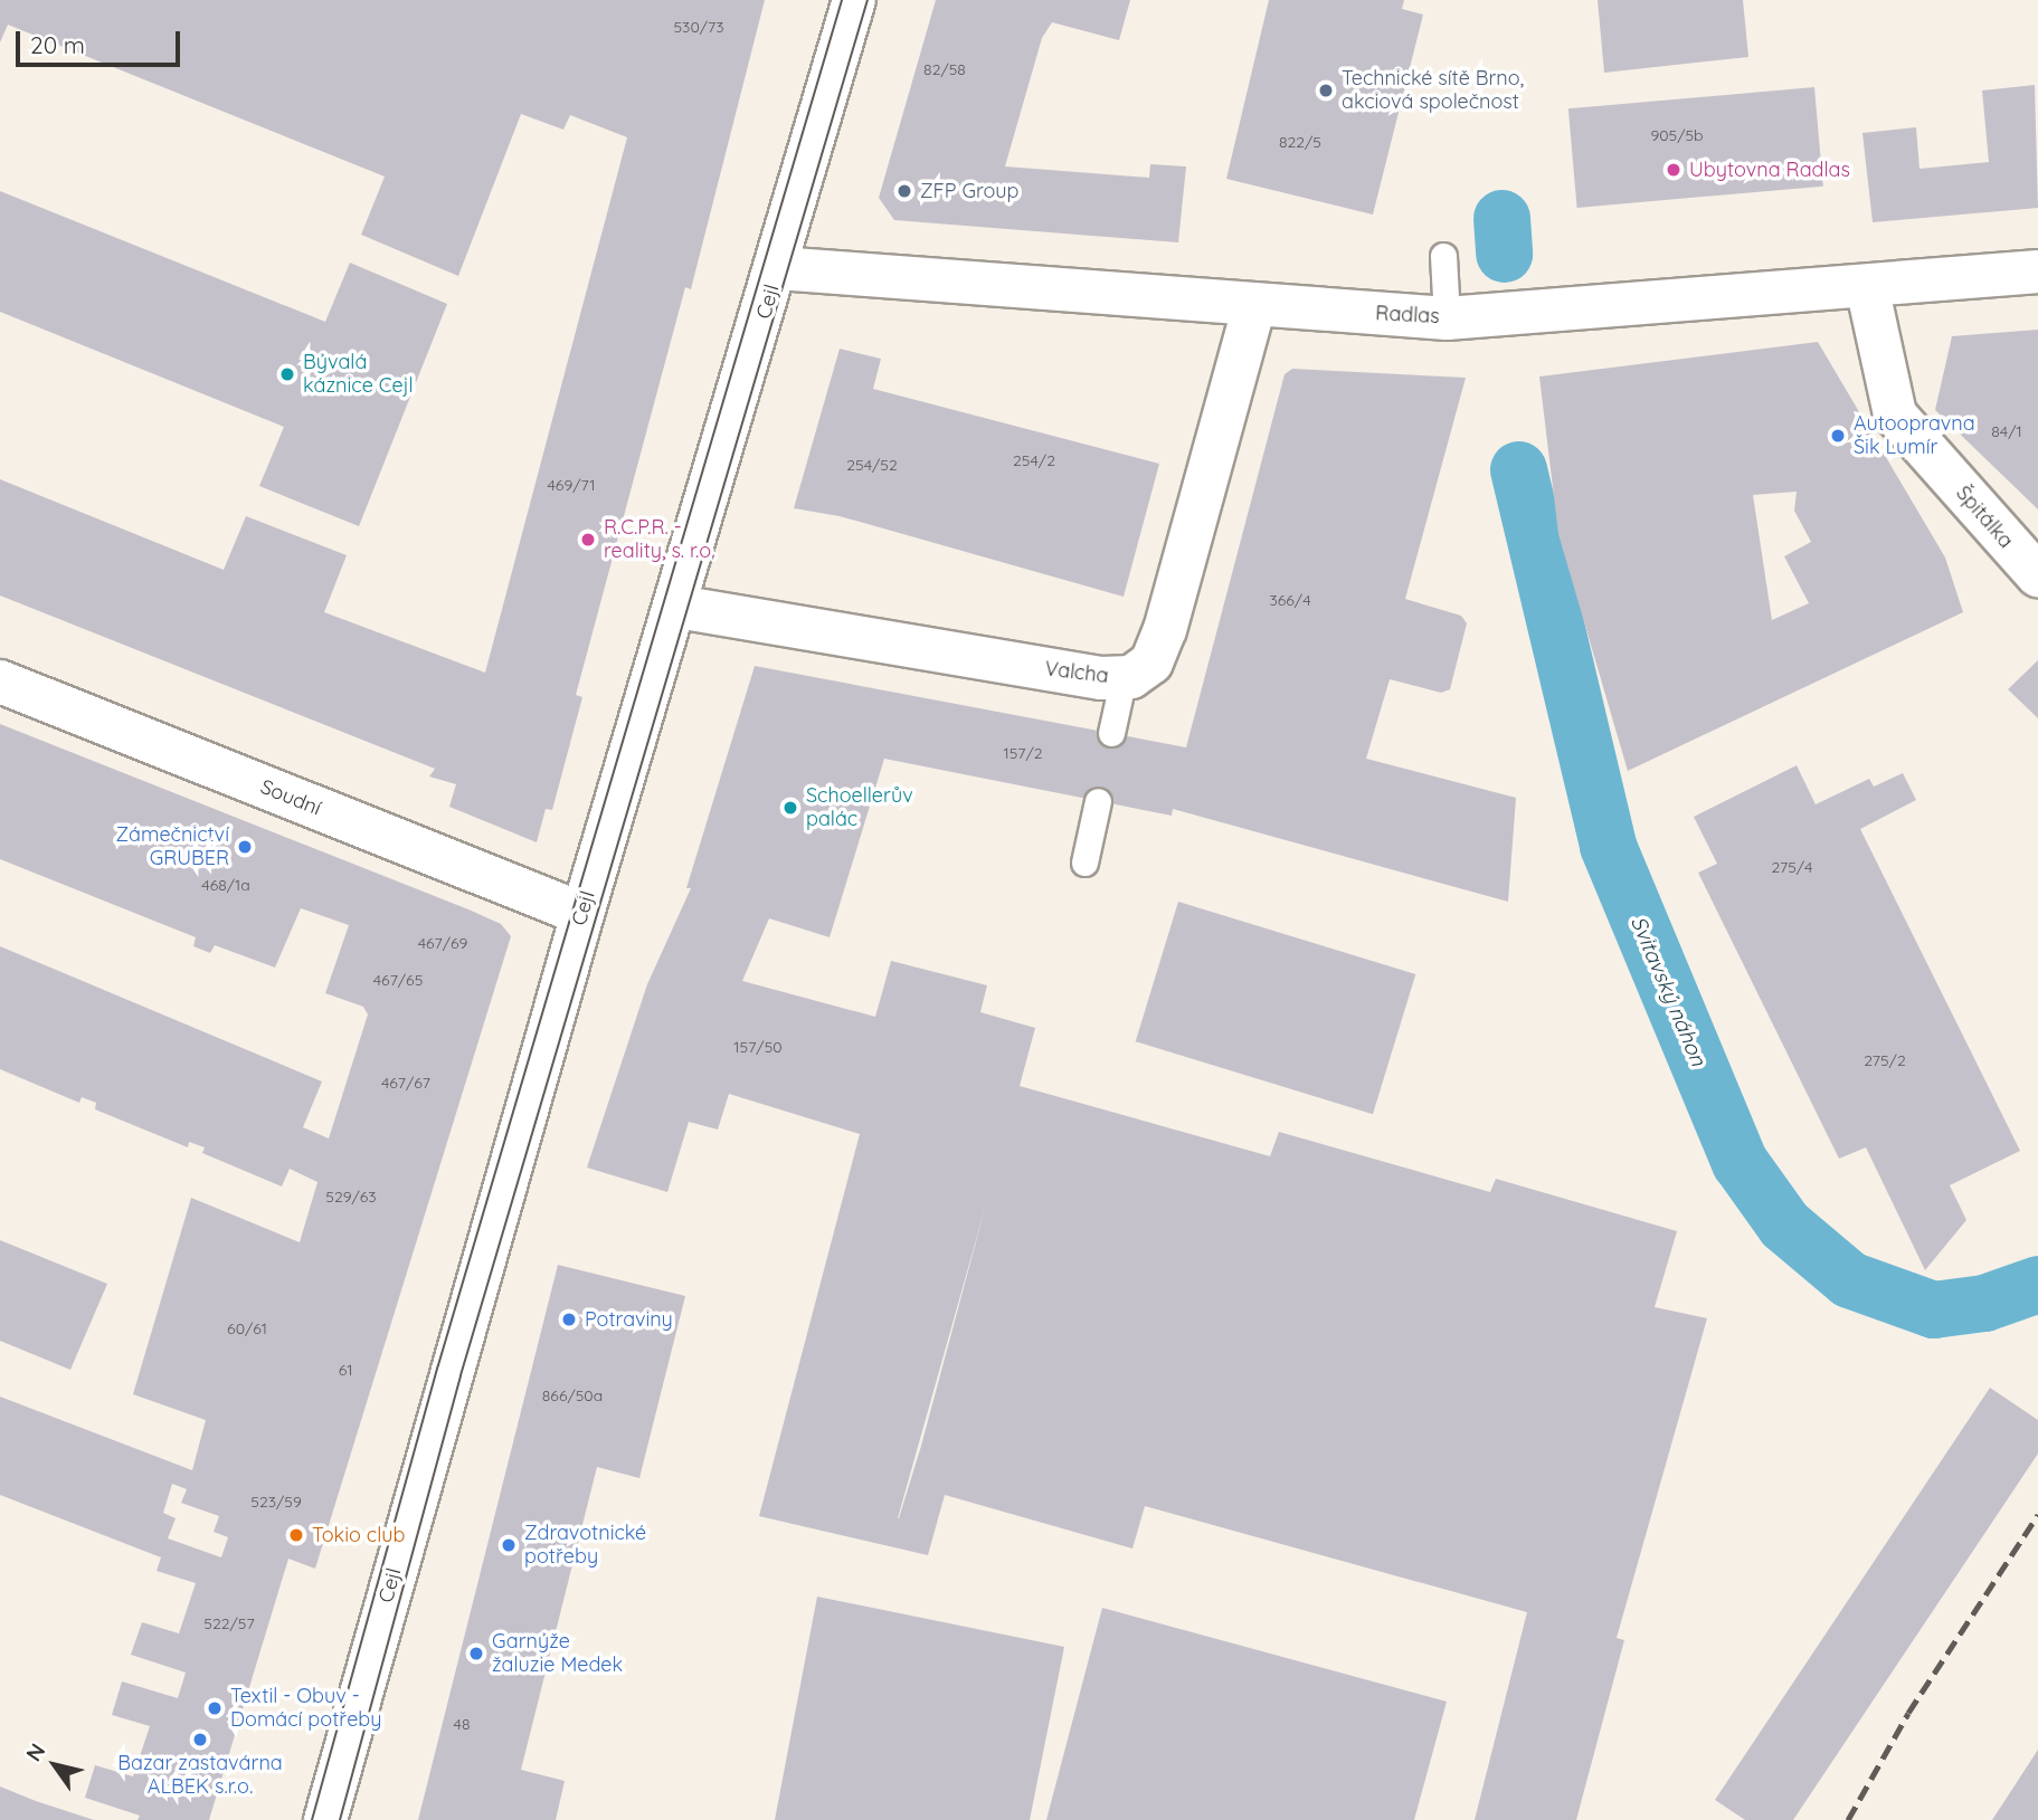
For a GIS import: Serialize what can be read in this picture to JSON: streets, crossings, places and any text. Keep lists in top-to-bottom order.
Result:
{
  "streets": {
    "street": [
      "Cejl",
      "Radlas",
      "Špitálka",
      "Valcha",
      "Soudní"
    ]
  },
  "crossings": [
    ["Cejl", "Radlas"],
    ["Cejl", "Valcha"],
    ["Cejl", "Soudní"],
    ["Radlas", "Špitálka"]
  ],
  "water": ["Svitavský náhon"],
  "places": [
    "Technické sítě Brno, akciová společnost",
    "Ubytovna Radlas",
    "ZFP Group",
    "Bývalá káznice Cejl",
    "Autoopravna Šik Lumír",
    "R.C.P.R. - reality, s. r.o.",
    "Schoellerův palác",
    "Zámečnictví GRUBER",
    "Potraviny",
    "Tokio club",
    "Zdravotnické potřeby",
    "Garnýže žaluzie Medek",
    "Textil - Obuv - Domácí potřeby",
    "Bazar zastavárna ALBEK s.r.o."
  ],
  "house_numbers": [
    "530/73",
    "82/58",
    "905/5b",
    "822/5",
    "84/1",
    "254/2",
    "254/52",
    "469/71",
    "366/4",
    "157/2",
    "275/4",
    "468/1a",
    "467/69",
    "467/65",
    "157/50",
    "275/2",
    "467/67",
    "529/63",
    "60/61",
    "61",
    "866/50a",
    "523/59",
    "522/57",
    "48"
  ],
  "scale_bar": "20 m",
  "north": "top left"
}
